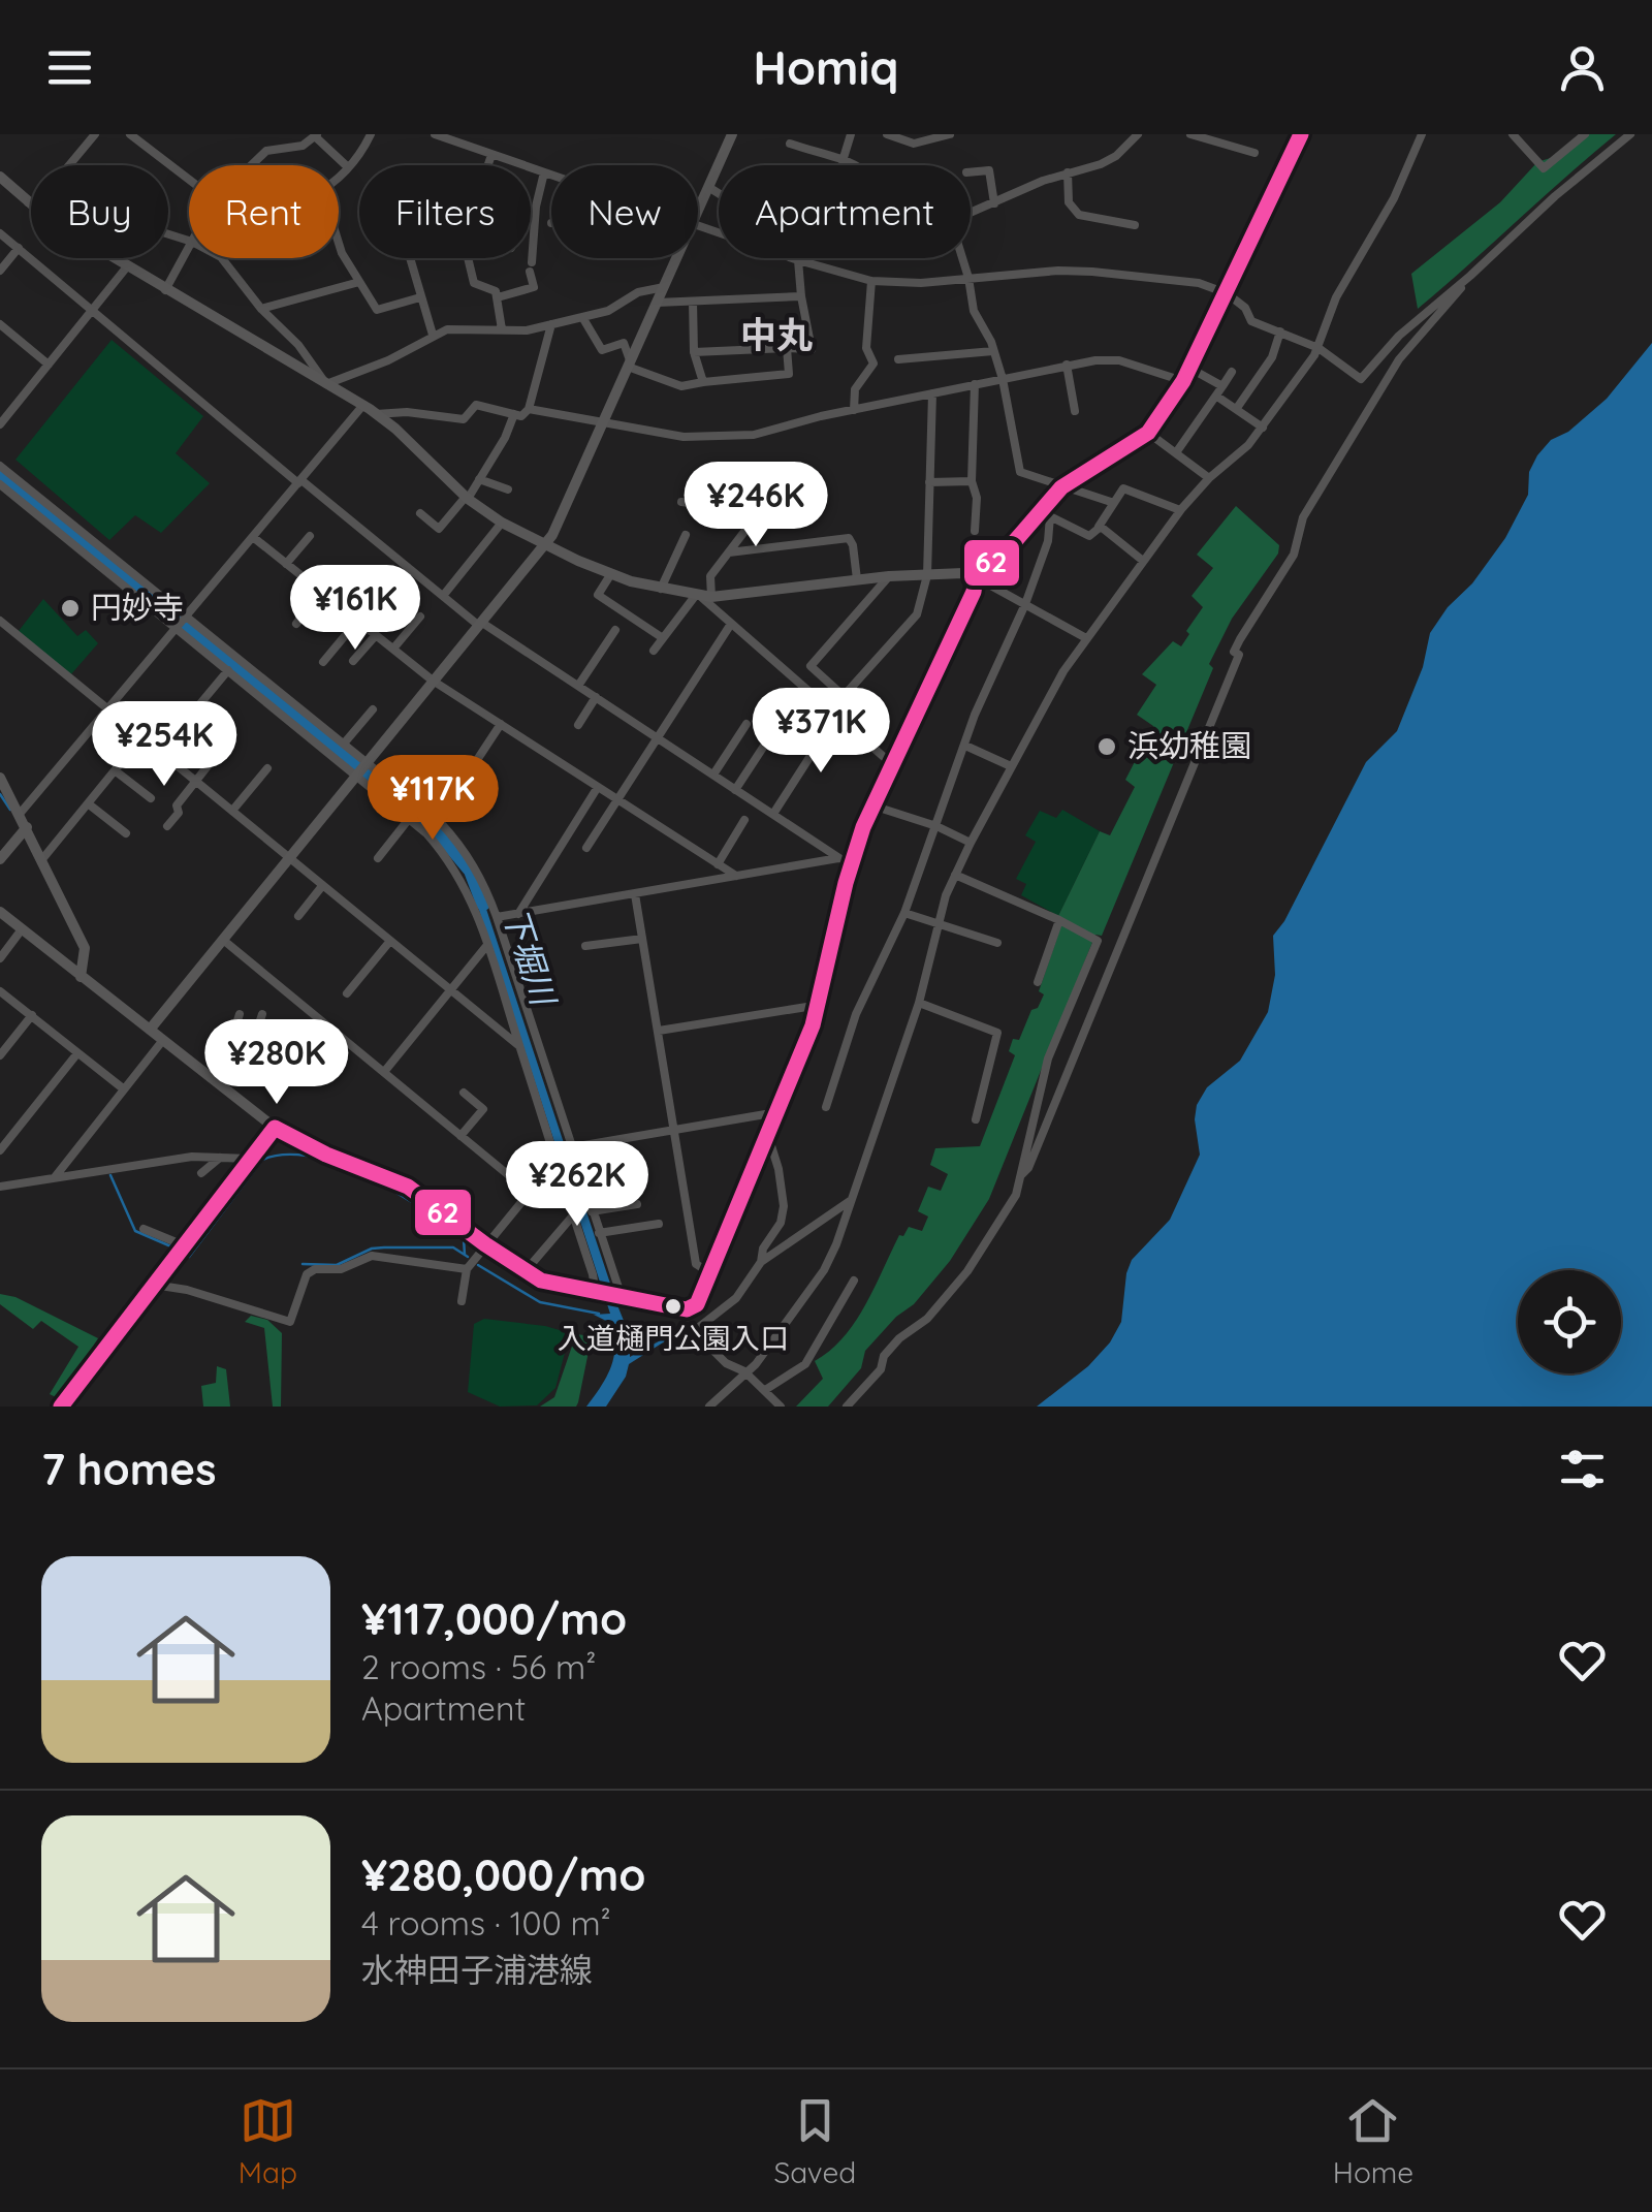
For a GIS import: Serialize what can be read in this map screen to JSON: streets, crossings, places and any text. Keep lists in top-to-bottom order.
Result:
{
  "districts": ["中丸"],
  "water": ["下堀川"],
  "places": ["円妙寺", "浜幼稚園", "入道樋門公園入口"],
  "lines": ["transit line 62"],
  "page": {
    "header": "Homiq",
    "chip": [
      "Buy",
      "Rent",
      "Filters",
      "New",
      "Apartment"
    ],
    "price": [
      "¥246K",
      "¥161K",
      "¥371K",
      "¥254K",
      "¥117K",
      "¥280K",
      "¥262K"
    ],
    "heading": "7 homes",
    "list": [
      {
        "name": "¥117,000/mo",
        "note": "2 rooms · 56 m² · Apartment"
      },
      {
        "name": "¥280,000/mo",
        "note": "4 rooms · 100 m² · 水神田子浦港線"
      }
    ],
    "tabs": ["Map", "Saved", "Home"]
  }
}
